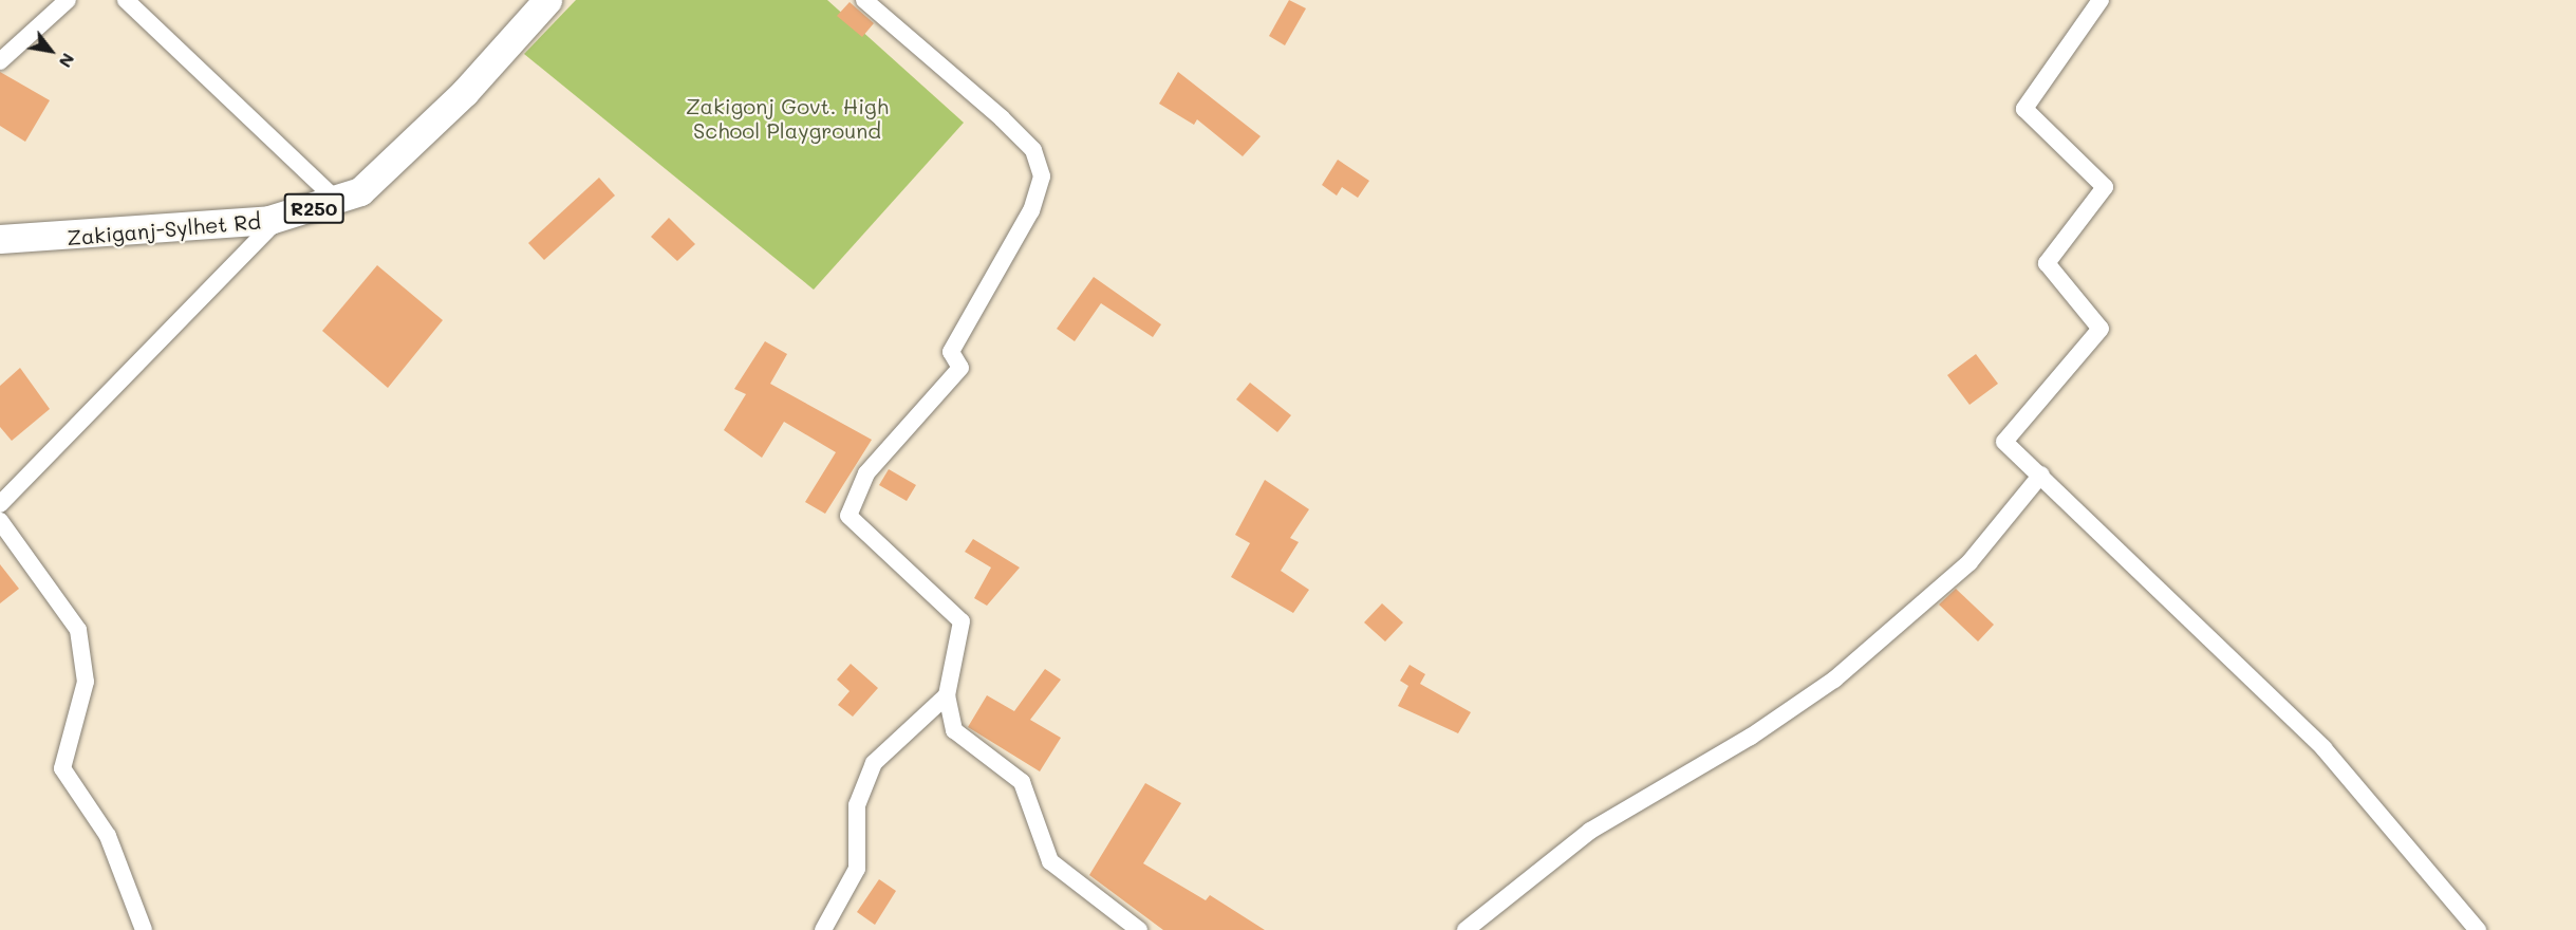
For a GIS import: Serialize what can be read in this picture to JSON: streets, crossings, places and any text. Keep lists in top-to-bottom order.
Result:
{
  "streets": {
    "main road": ["R250", "Zakiganj-Sylhet Rd"]
  },
  "parks": ["Zakigonj Govt. High School Playground"],
  "north": "bottom right"
}
